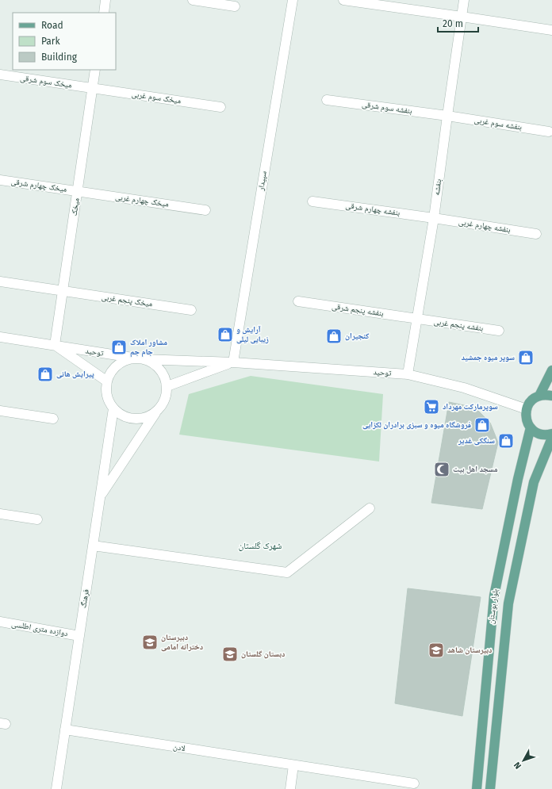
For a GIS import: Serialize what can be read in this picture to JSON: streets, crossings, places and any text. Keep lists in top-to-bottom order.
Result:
{
  "streets": {
    "main road": ["بلوار بوستان"],
    "street": [
      "میخک سوم شرقی",
      "میخک سوم غربی",
      "بنفشه سوم شرقی",
      "بنفشه سوم غربی",
      "سپیدار",
      "میخک چهارم شرقی",
      "بنفشه",
      "میخک چهارم غربی",
      "میخک",
      "بنفشه چهارم شرقی",
      "بنفشه چهارم غربی",
      "میخک پنجم غربی",
      "بنفشه پنجم شرقی",
      "بنفشه پنجم غربی",
      "توحید",
      "فرهنگ",
      "دوازده متری اطلسی",
      "لادن"
    ]
  },
  "crossings": [
    ["میخک سوم شرقی", "میخک سوم غربی"],
    ["میخک سوم شرقی", "میخک"],
    ["میخک سوم غربی", "میخک"],
    ["بنفشه سوم شرقی", "بنفشه سوم غربی"],
    ["بنفشه سوم شرقی", "بنفشه"],
    ["بنفشه سوم غربی", "بنفشه"],
    ["سپیدار", "توحید"],
    ["میخک چهارم شرقی", "میخک چهارم غربی"],
    ["میخک چهارم شرقی", "میخک"],
    ["بنفشه", "بنفشه چهارم شرقی"],
    ["بنفشه", "بنفشه چهارم غربی"],
    ["بنفشه", "بنفشه پنجم شرقی"],
    ["بنفشه", "بنفشه پنجم غربی"],
    ["بنفشه", "توحید"],
    ["میخک چهارم غربی", "میخک"],
    ["میخک", "میخک پنجم غربی"],
    ["میخک", "توحید"],
    ["بنفشه چهارم شرقی", "بنفشه چهارم غربی"],
    ["بنفشه پنجم شرقی", "بنفشه پنجم غربی"],
    ["توحید", "فرهنگ"],
    ["فرهنگ", "دوازده متری اطلسی"],
    ["فرهنگ", "لادن"]
  ],
  "districts": ["شهرک گلستان"],
  "places": {
    "shop": [
      "آرایش و زیبایی لیلی",
      "کنجیران",
      "مشاور املاک جام جم",
      "سوپر میوه جمشید",
      "پیرایش هانی",
      "فروشگاه میوه و سبزی برادران لکزایی",
      "سنگکی غدیر"
    ],
    "supermarket": ["سوپرمارکت مهرداد"],
    "mosque": ["مسجد اهل بیت"],
    "school or university": ["دبیرستان دخترانه امامی", "دبیرستان شاهد", "دبستان گلستان"]
  },
  "legend": ["Road", "Park", "Building"],
  "scale_bar": "20 m",
  "north": "bottom left"
}
